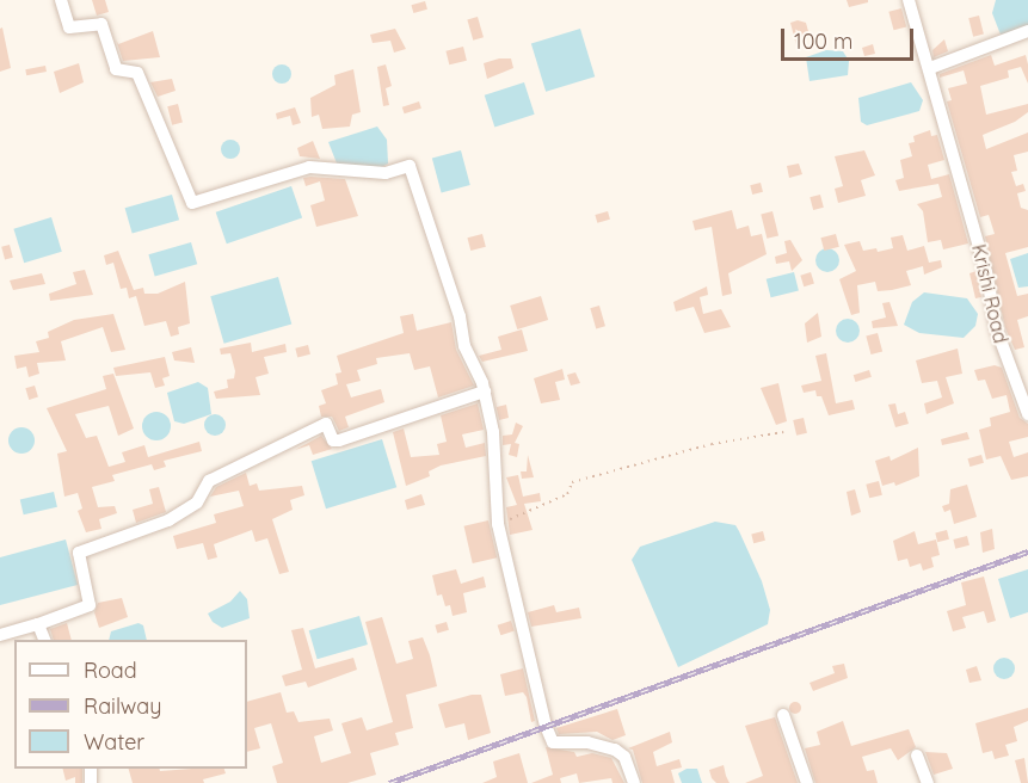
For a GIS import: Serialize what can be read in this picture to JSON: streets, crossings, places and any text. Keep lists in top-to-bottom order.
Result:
{
  "streets": {
    "street": ["Krishi Road"]
  },
  "legend": ["Road", "Railway", "Water"],
  "scale_bar": "100 m"
}
